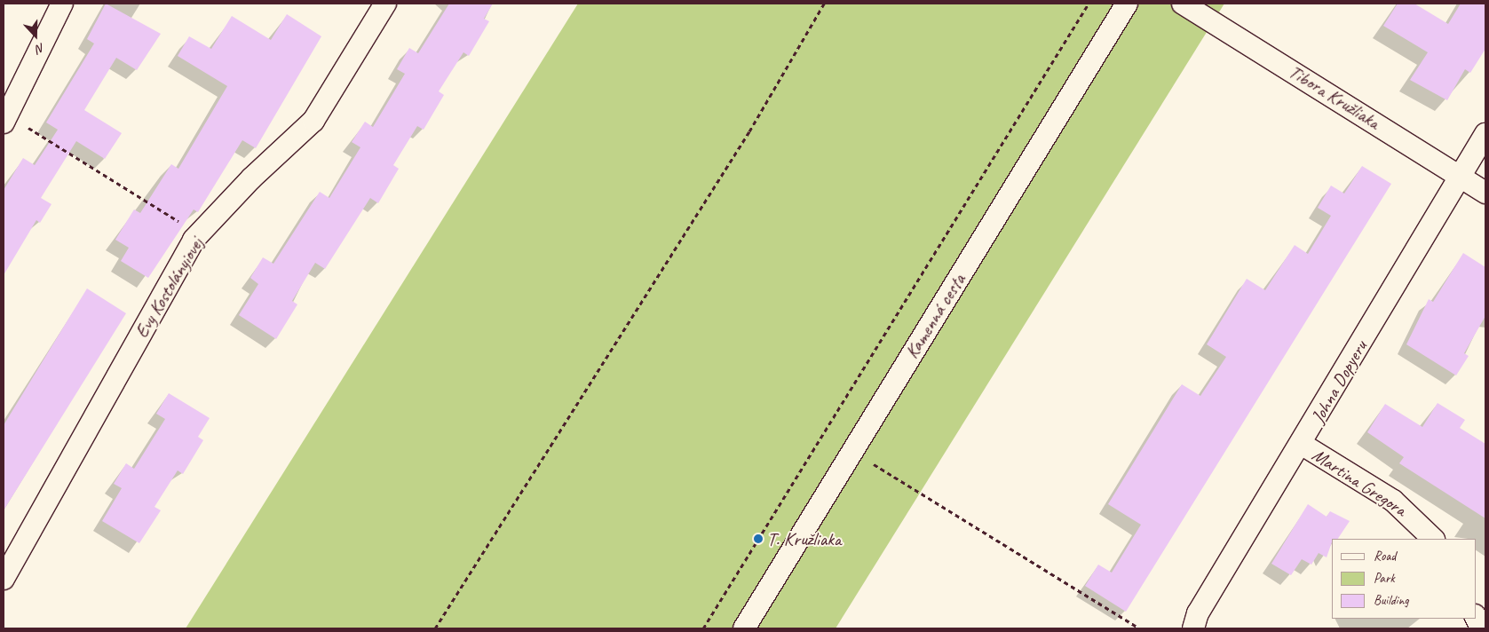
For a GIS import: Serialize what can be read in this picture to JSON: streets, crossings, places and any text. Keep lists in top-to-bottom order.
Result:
{
  "streets": {
    "street": [
      "Tibora Kružliaka",
      "Evy Kostolányiovej",
      "Kamenná cesta",
      "Johna Dopyeru",
      "Martina Gregora"
    ]
  },
  "crossings": [
    ["Tibora Kružliaka", "Johna Dopyeru"],
    ["Johna Dopyeru", "Martina Gregora"]
  ],
  "places": ["T. Kružliaka"],
  "legend": ["Road", "Park", "Building"],
  "north": "bottom"
}
